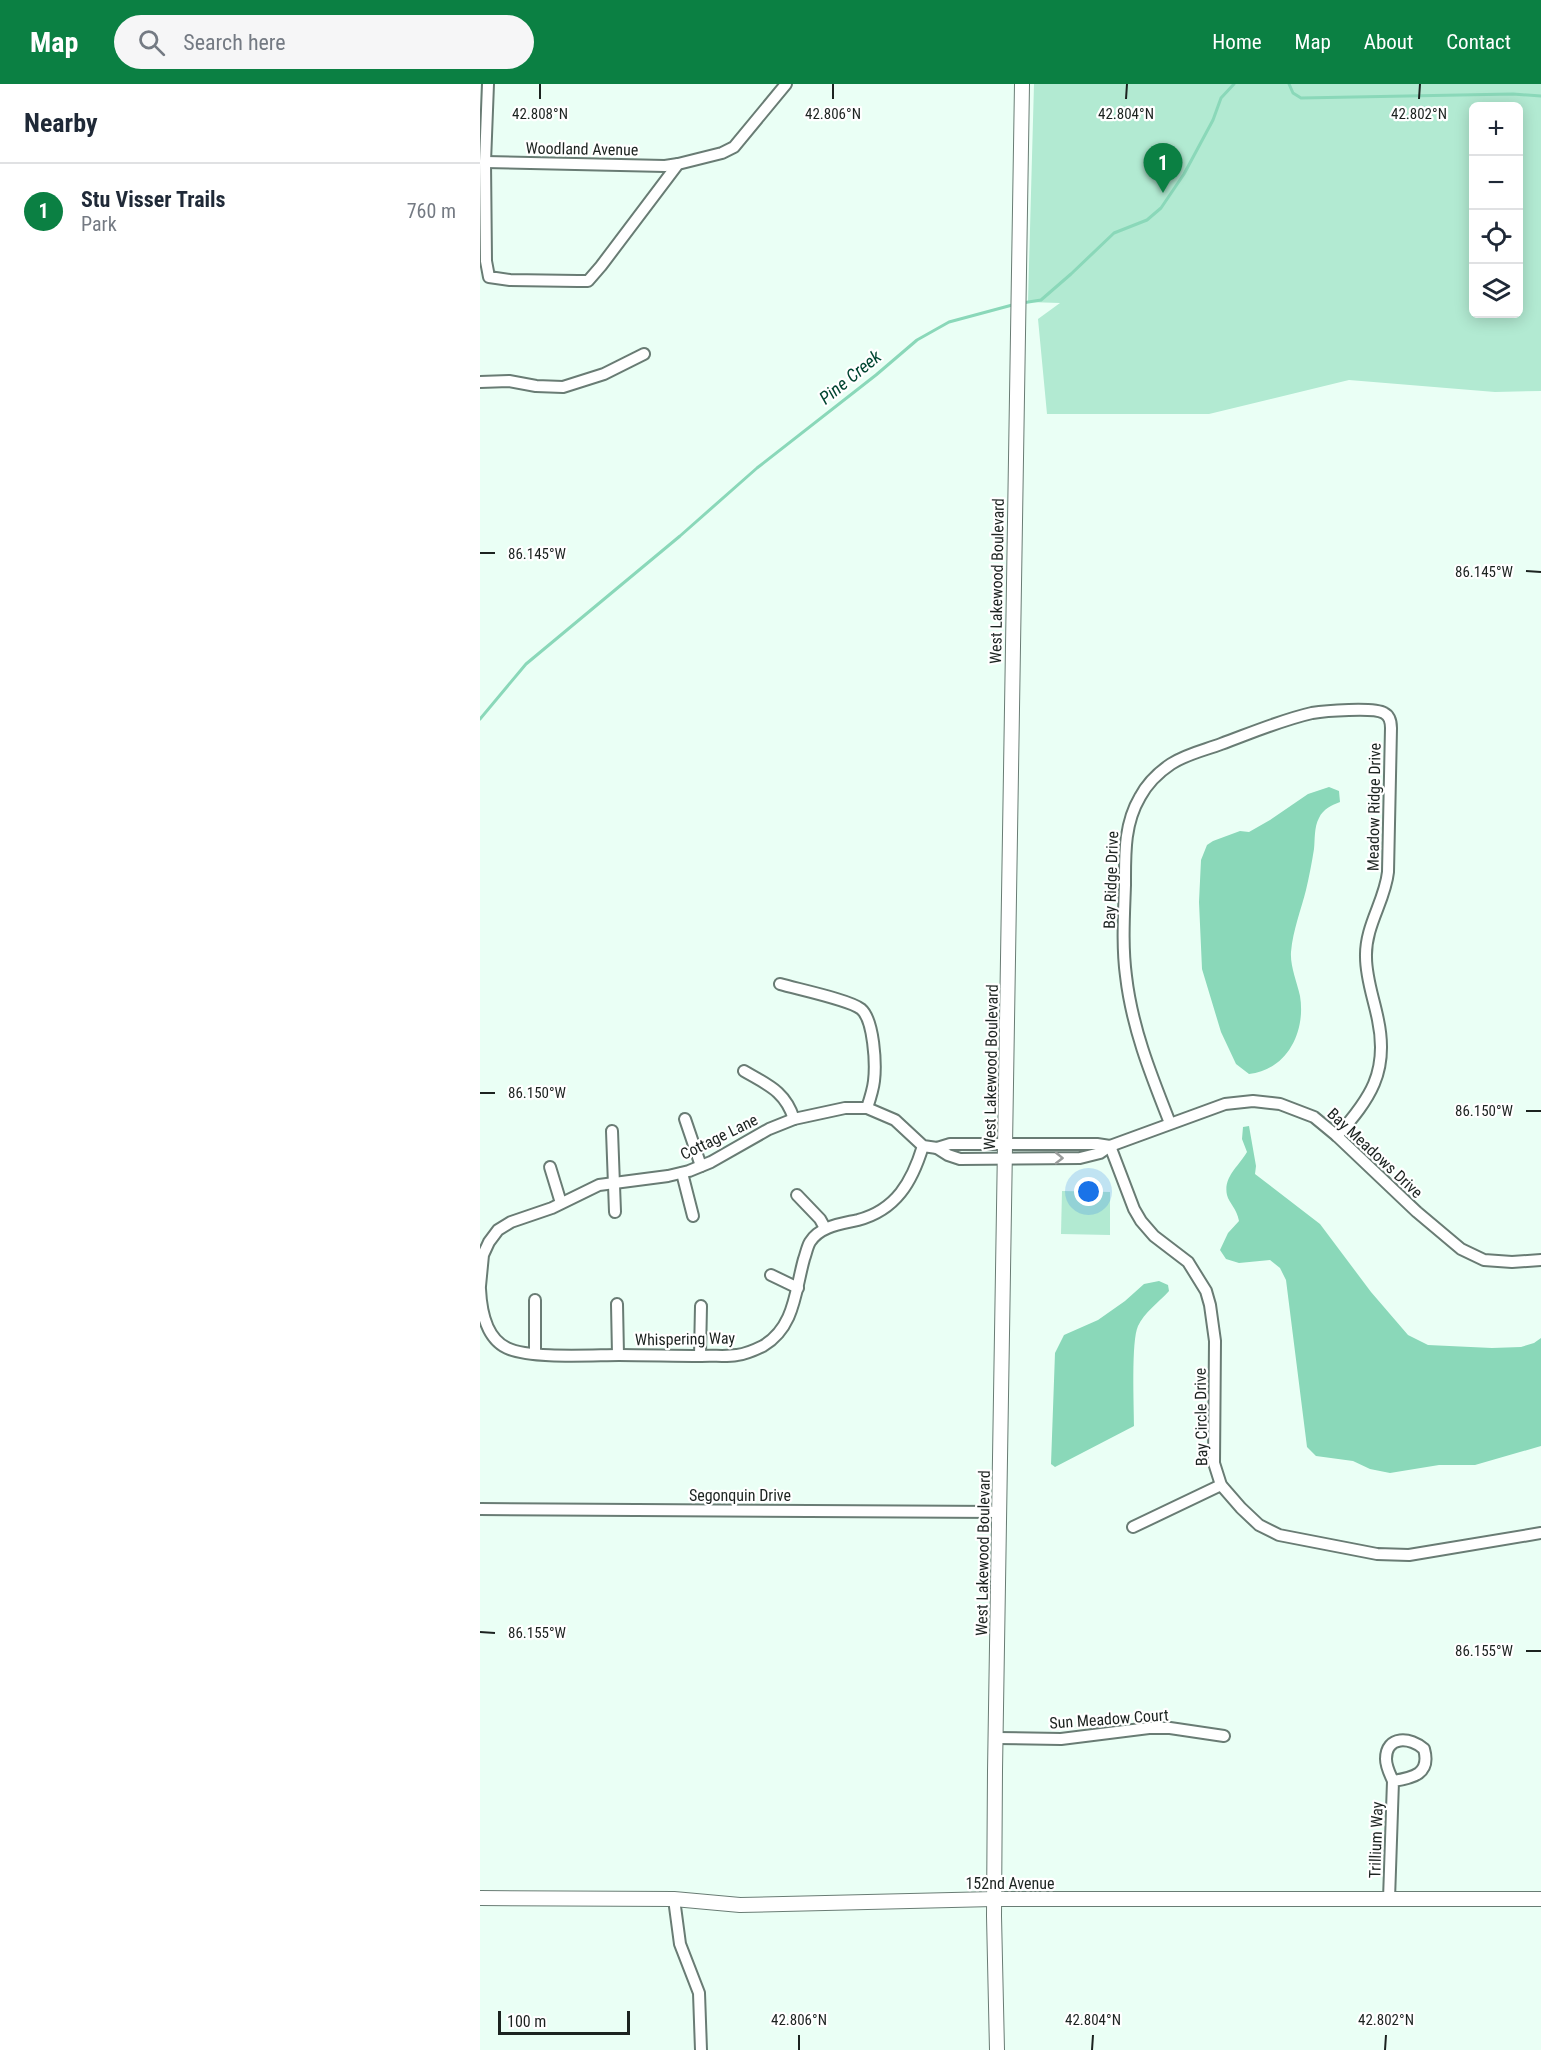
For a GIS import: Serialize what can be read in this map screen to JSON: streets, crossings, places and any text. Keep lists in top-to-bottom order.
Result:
{
  "streets": {
    "street": [
      "Woodland Avenue",
      "West Lakewood Boulevard",
      "Meadow Ridge Drive",
      "Bay Ridge Drive",
      "Cottage Lane",
      "Bay Meadows Drive",
      "Whispering Way",
      "Bay Circle Drive",
      "Segonquin Drive",
      "Sun Meadow Court",
      "Trillium Way",
      "152nd Avenue"
    ]
  },
  "crossings": [
    ["West Lakewood Boulevard", "Bay Meadows Drive"],
    ["West Lakewood Boulevard", "Segonquin Drive"],
    ["West Lakewood Boulevard", "Sun Meadow Court"],
    ["West Lakewood Boulevard", "152nd Avenue"],
    ["Meadow Ridge Drive", "Bay Ridge Drive"],
    ["Meadow Ridge Drive", "Bay Meadows Drive"],
    ["Bay Ridge Drive", "Bay Meadows Drive"],
    ["Cottage Lane", "Whispering Way"],
    ["Bay Meadows Drive", "Bay Circle Drive"],
    ["Trillium Way", "152nd Avenue"]
  ],
  "water": ["Pine Creek"],
  "scale_bar": "100 m",
  "page": {
    "header": "Map",
    "search": "Search here",
    "nav": [
      "Home",
      "Map",
      "About",
      "Contact"
    ],
    "heading": "Nearby",
    "map_buttons": ["+", "−"],
    "pins": "1",
    "list": [
      {
        "mark": "1",
        "name": "Stu Visser Trails",
        "note": "Park",
        "value": "760 m"
      }
    ],
    "scale": "100 m"
  },
  "coordinates": [
    "42.808°N",
    "42.806°N",
    "42.804°N",
    "42.802°N",
    "86.145°W",
    "86.150°W",
    "86.155°W"
  ]
}
